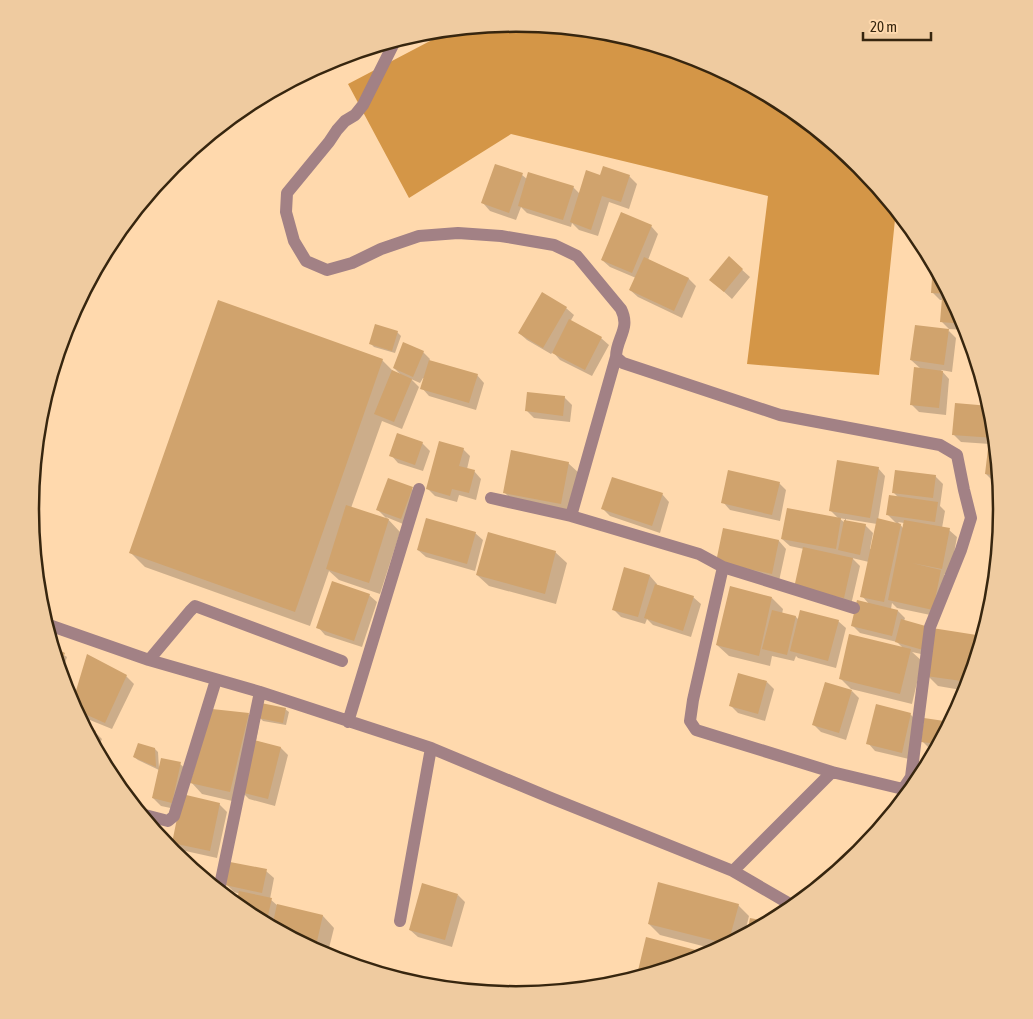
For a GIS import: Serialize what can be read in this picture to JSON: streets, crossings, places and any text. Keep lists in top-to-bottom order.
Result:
{
  "scale_bar": "20 m"
}
